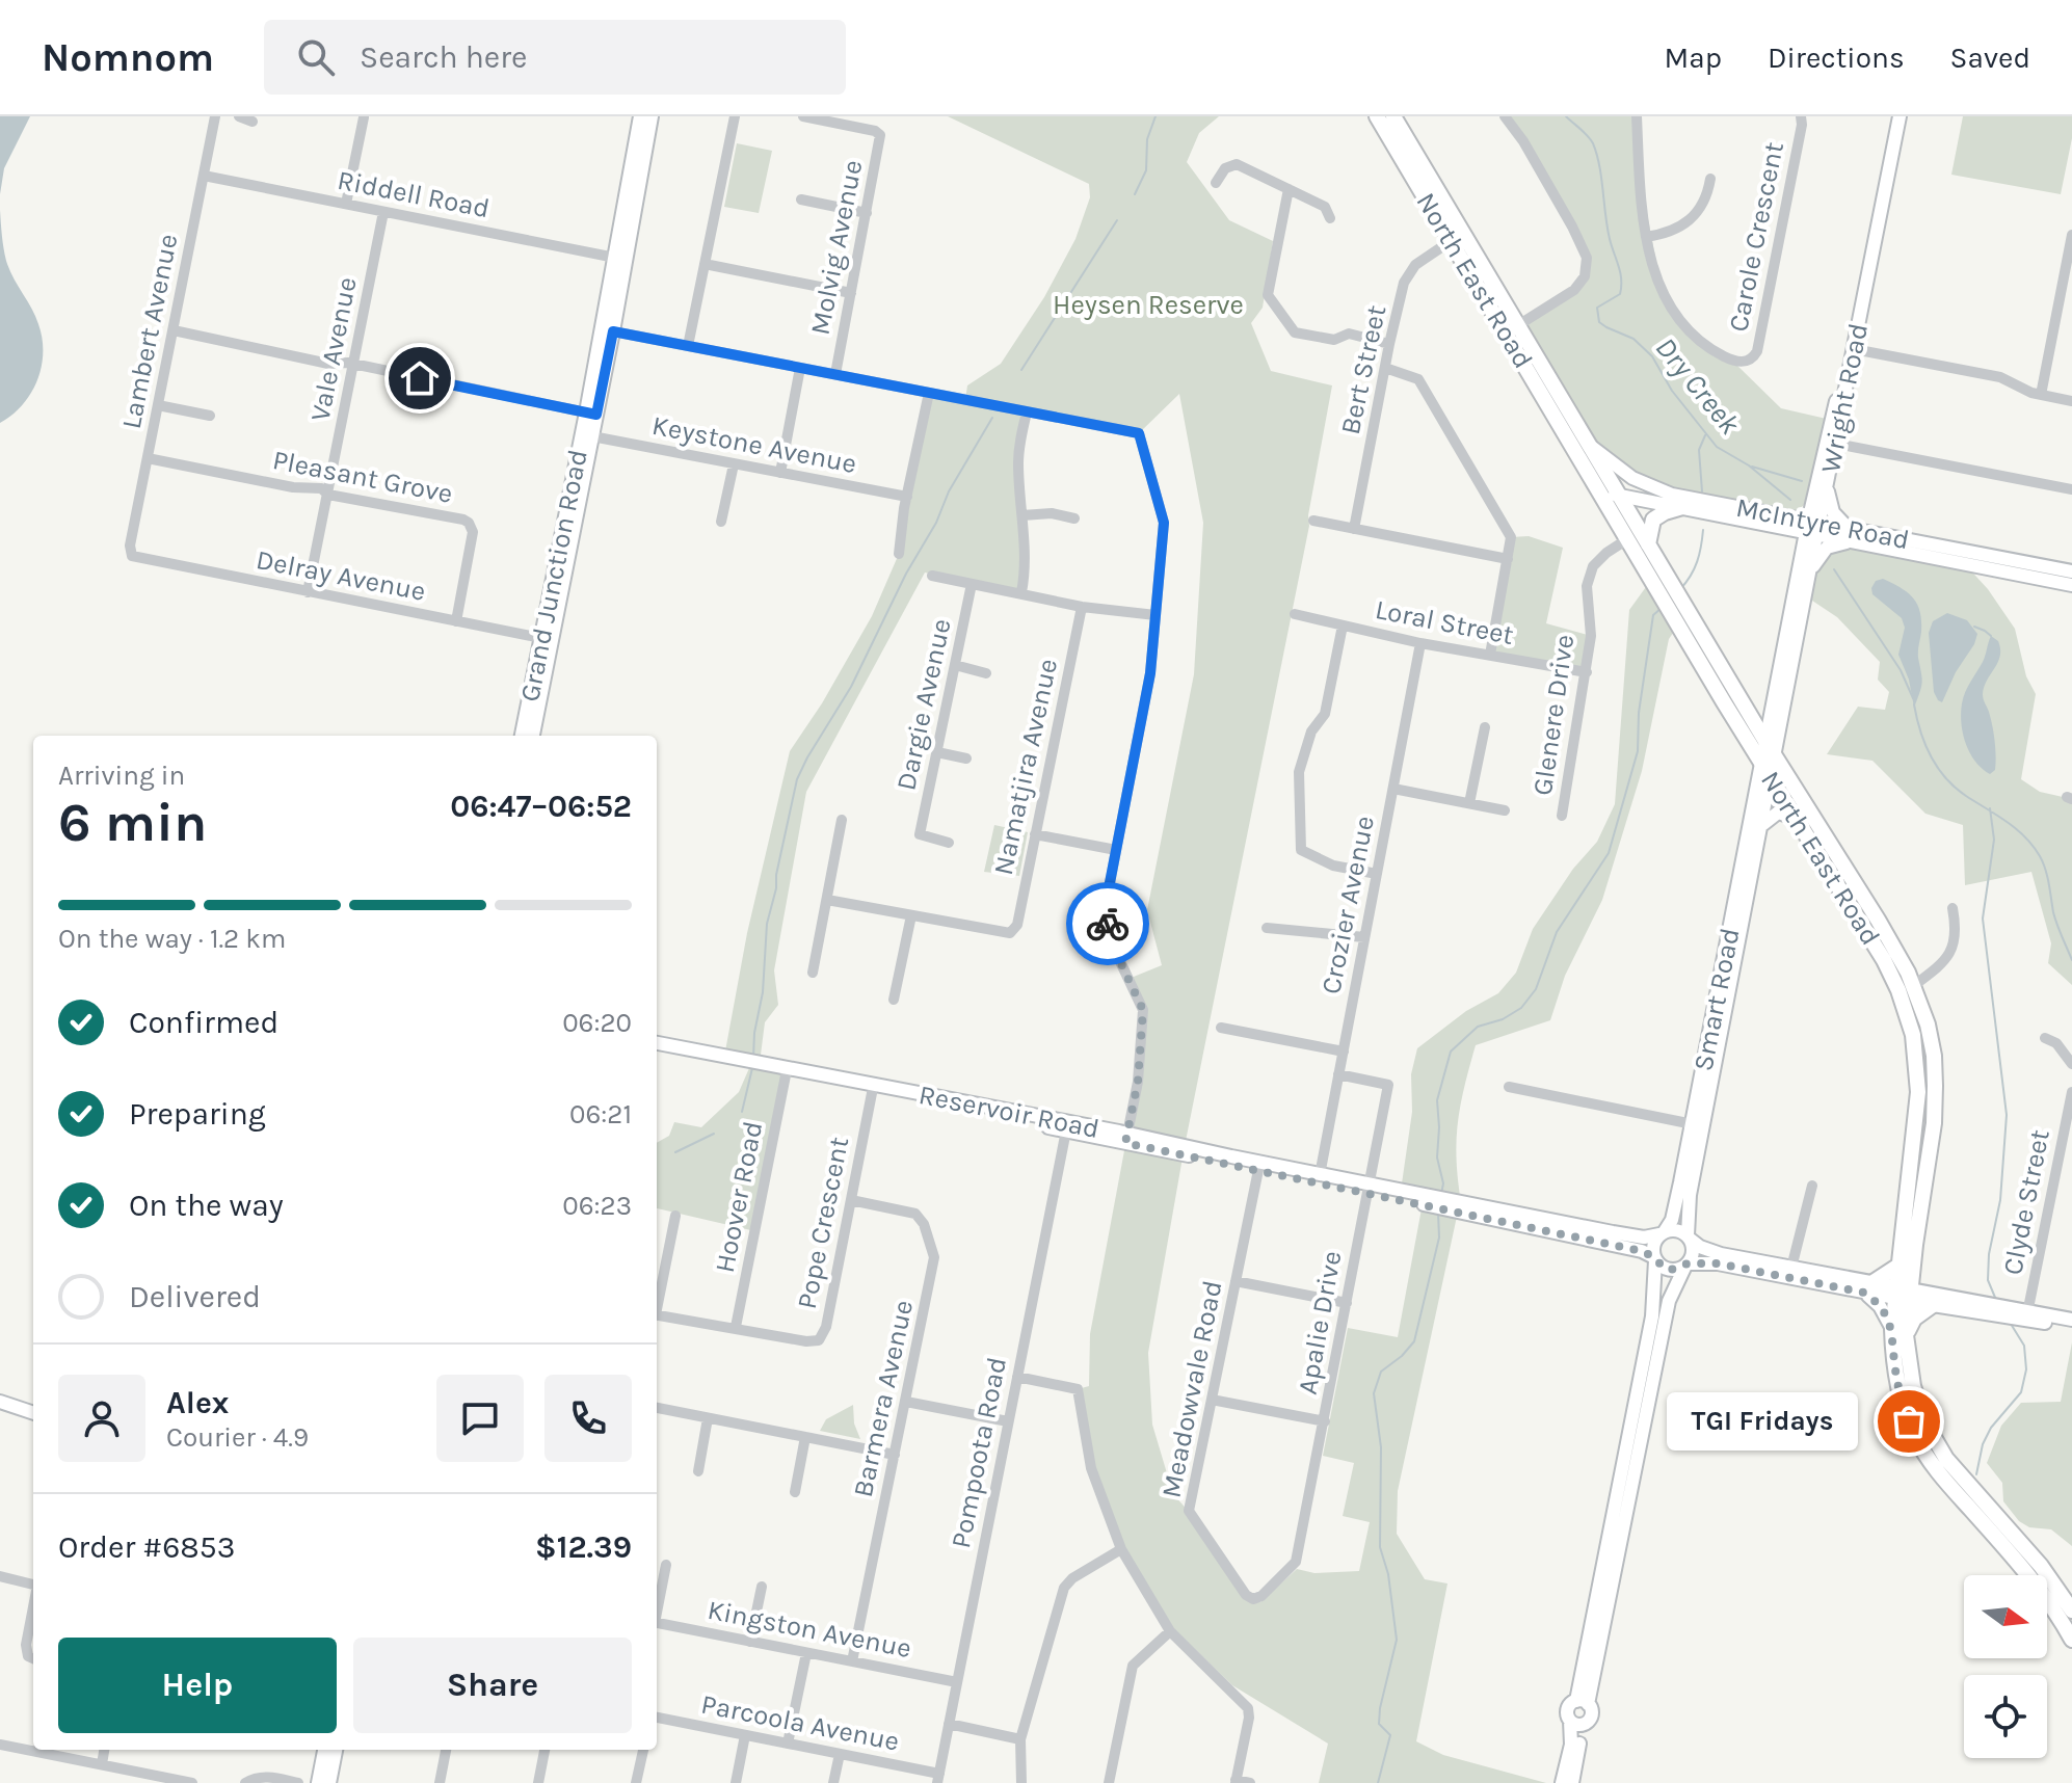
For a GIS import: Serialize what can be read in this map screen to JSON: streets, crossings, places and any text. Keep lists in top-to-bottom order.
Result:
{
  "streets": {
    "highway": ["North East Road"],
    "main road": [
      "Wright Road",
      "McIntyre Road",
      "Grand Junction Road",
      "Smart Road",
      "Reservoir Road"
    ],
    "street": [
      "Riddell Road",
      "Carole Crescent",
      "Molvig Avenue",
      "Lambert Avenue",
      "Vale Avenue",
      "Bert Street",
      "Keystone Avenue",
      "Pleasant Grove",
      "Delray Avenue",
      "Loral Street",
      "Dargie Avenue",
      "Glenere Drive",
      "Namatjira Avenue",
      "Crozier Avenue",
      "Hoover Road",
      "Clyde Street",
      "Pope Crescent",
      "Apalie Drive",
      "Meadowvale Road",
      "Barmera Avenue",
      "Pompoota Road",
      "Kingston Avenue",
      "Parcoola Avenue"
    ]
  },
  "crossings": [
    ["Riddell Road", "Lambert Avenue"],
    ["Riddell Road", "Vale Avenue"],
    ["Riddell Road", "Grand Junction Road"],
    ["North East Road", "Bert Street"],
    ["North East Road", "Wright Road"],
    ["North East Road", "McIntyre Road"],
    ["North East Road", "Glenere Drive"],
    ["North East Road", "Smart Road"],
    ["Lambert Avenue", "Pleasant Grove"],
    ["Lambert Avenue", "Delray Avenue"],
    ["Vale Avenue", "Pleasant Grove"],
    ["Vale Avenue", "Delray Avenue"],
    ["Wright Road", "McIntyre Road"],
    ["Wright Road", "Smart Road"],
    ["Keystone Avenue", "Grand Junction Road"],
    ["Pleasant Grove", "Delray Avenue"],
    ["Delray Avenue", "Grand Junction Road"],
    ["Loral Street", "Glenere Drive"],
    ["Loral Street", "Crozier Avenue"],
    ["Crozier Avenue", "Reservoir Road"],
    ["Crozier Avenue", "Apalie Drive"],
    ["Smart Road", "Reservoir Road"],
    ["Reservoir Road", "Hoover Road"],
    ["Reservoir Road", "Pope Crescent"],
    ["Reservoir Road", "Apalie Drive"],
    ["Reservoir Road", "Meadowvale Road"],
    ["Reservoir Road", "Pompoota Road"],
    ["Hoover Road", "Pope Crescent"],
    ["Pope Crescent", "Barmera Avenue"],
    ["Apalie Drive", "Meadowvale Road"],
    ["Barmera Avenue", "Kingston Avenue"],
    ["Pompoota Road", "Kingston Avenue"],
    ["Pompoota Road", "Parcoola Avenue"]
  ],
  "water": ["Dry Creek"],
  "parks": ["Heysen Reserve"],
  "places": ["TGI Fridays"],
  "north": "right",
  "page": {
    "header": "Nomnom",
    "search": "Search here",
    "nav": ["Map", "Directions", "Saved"],
    "heading": ["6 min", "Arriving in", "06:47–06:52"],
    "panel": [
      "Alex",
      "Courier · 4.9",
      "Order #6853",
      "$12.39"
    ],
    "bar": "On the way · 1.2 km",
    "list": [
      ["Confirmed", "06:20"],
      ["Preparing", "06:21"],
      ["On the way", "06:23"],
      "Delivered"
    ],
    "bubble": "TGI Fridays",
    "buttons": ["Help", "Share"]
  }
}
